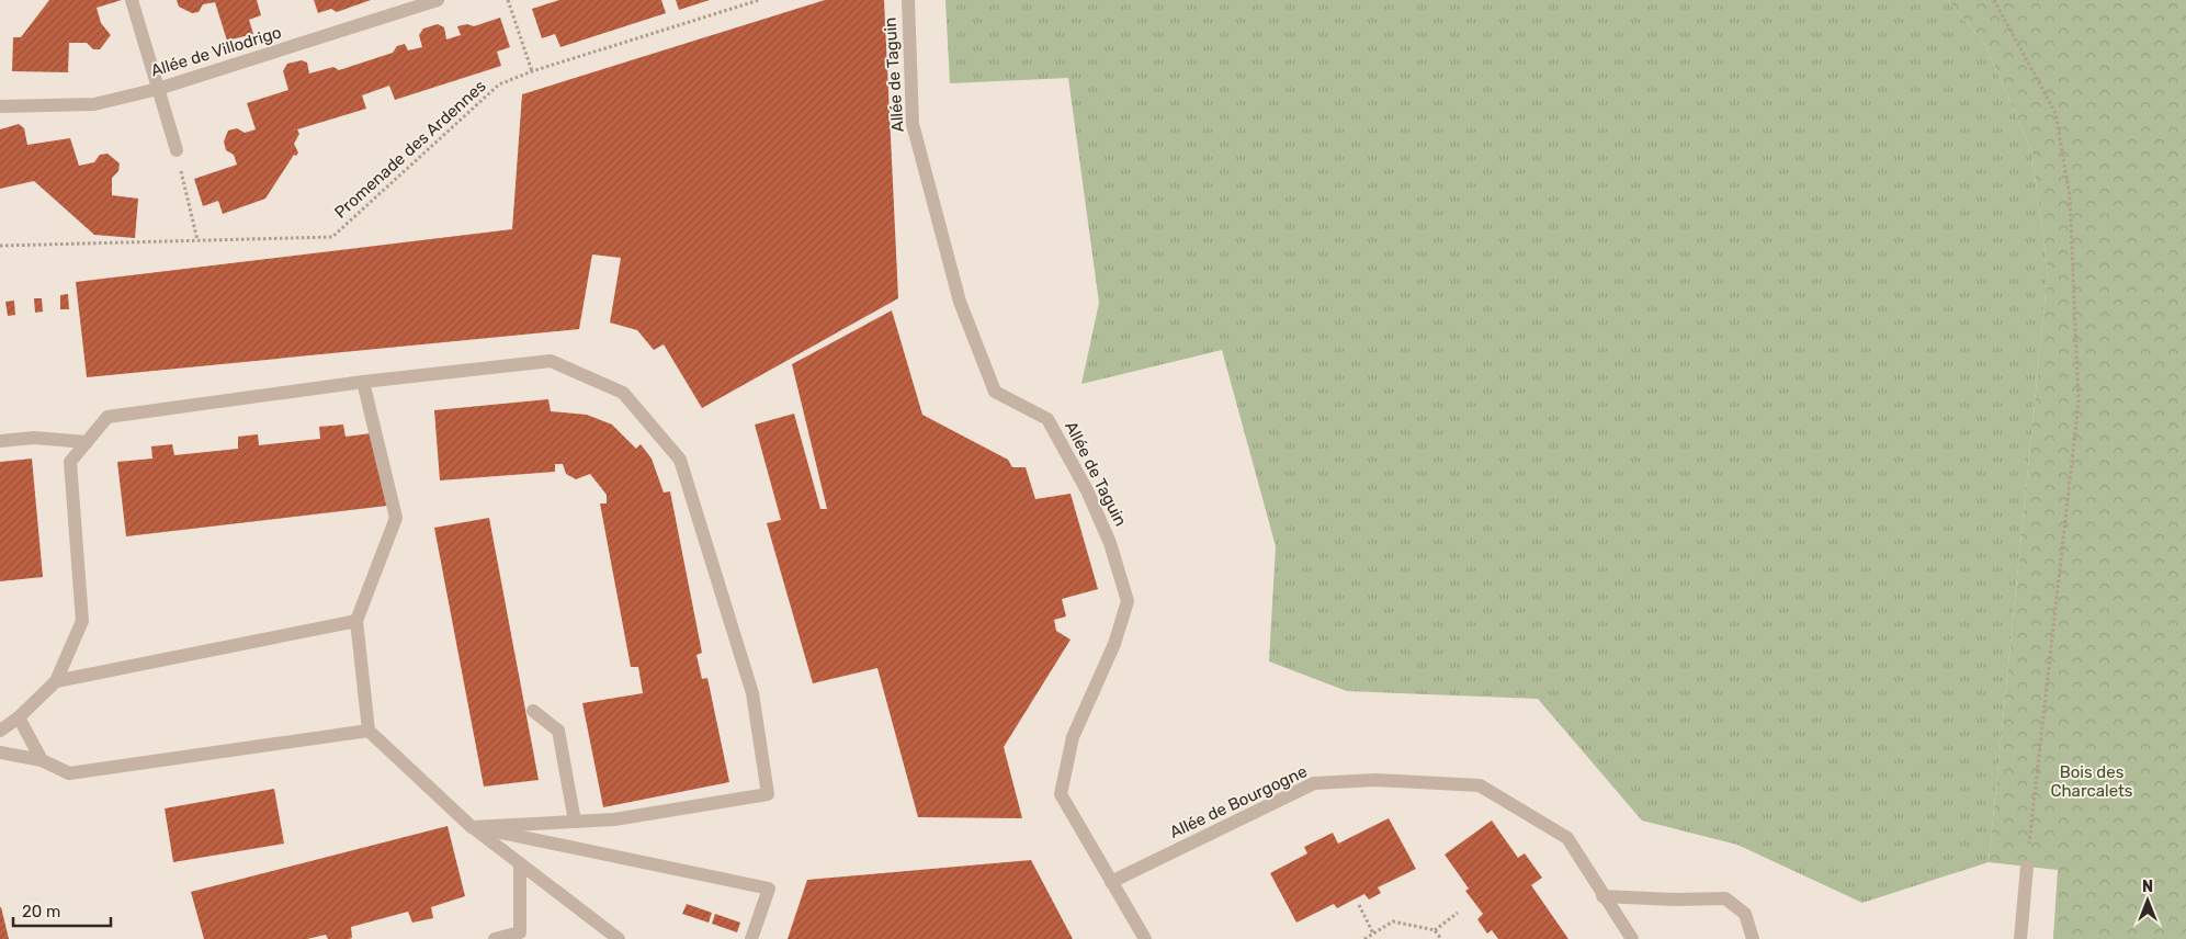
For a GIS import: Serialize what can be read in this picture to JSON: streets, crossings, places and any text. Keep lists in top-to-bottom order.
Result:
{
  "streets": {
    "street": ["Allée de Villodrigo", "Allée de Taguin", "Allée de Bourgogne"],
    "path": ["Promenade des Ardennes"]
  },
  "crossings": [
    ["Allée de Taguin", "Allée de Bourgogne"]
  ],
  "parks": ["Bois des Charcalets"],
  "scale_bar": "20 m",
  "north": "top"
}
